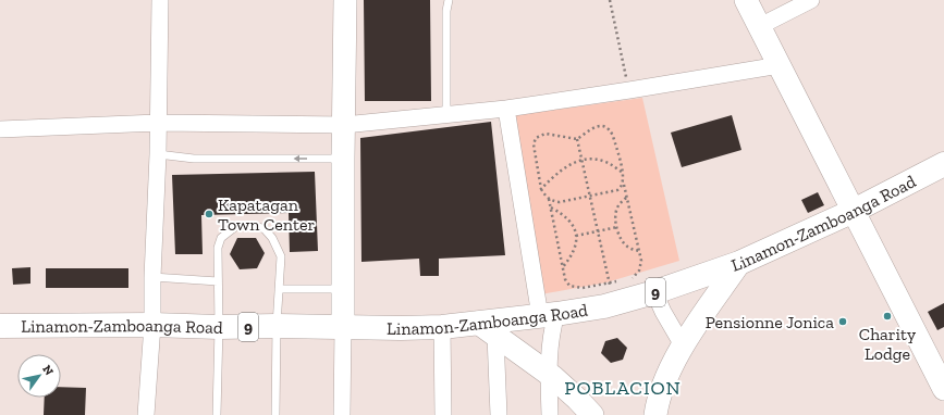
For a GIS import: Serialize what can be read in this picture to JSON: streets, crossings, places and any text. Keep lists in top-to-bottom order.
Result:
{
  "streets": {
    "highway": ["Linamon-Zamboanga Road", "9"]
  },
  "districts": ["POBLACION"],
  "places": ["Kapatagan Town Center", "Charity Lodge", "Pensionne Jonica"],
  "north": "top right"
}
